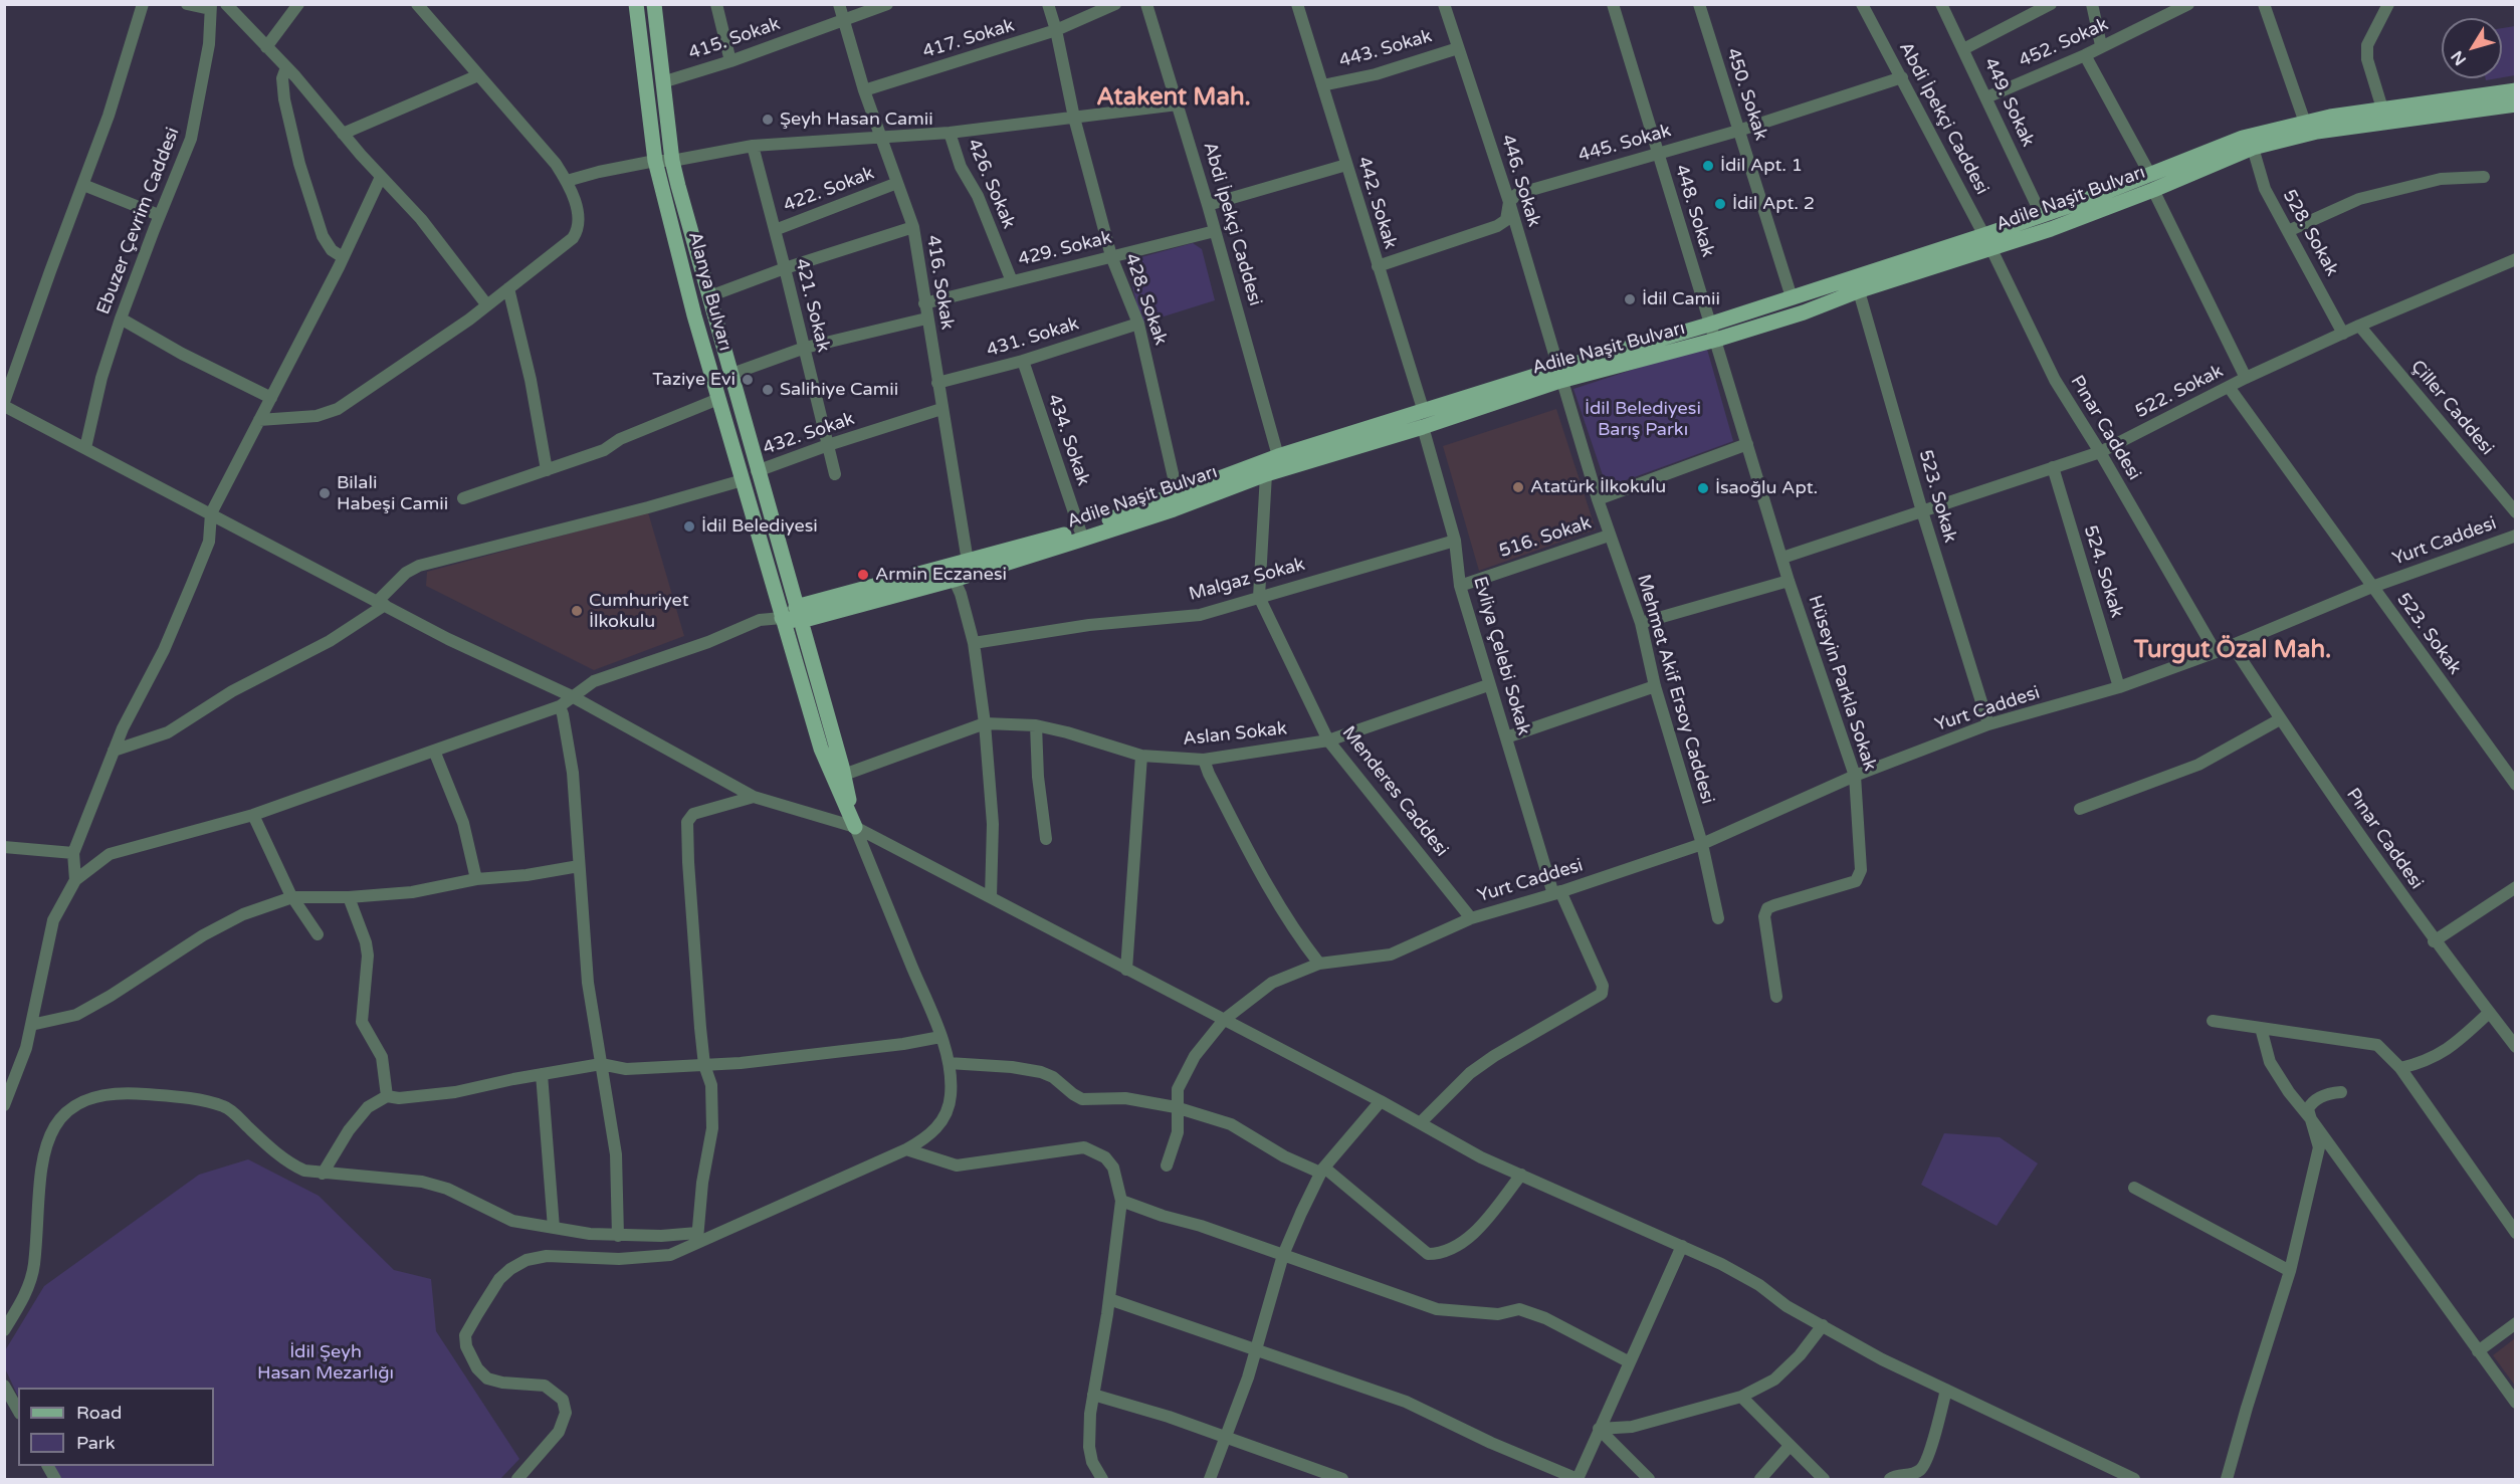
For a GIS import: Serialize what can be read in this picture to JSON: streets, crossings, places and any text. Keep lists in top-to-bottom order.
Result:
{
  "streets": {
    "main road": ["Adile Naşit Bulvarı", "Alanya Bulvarı"],
    "street": [
      "415. Sokak",
      "417. Sokak",
      "452. Sokak",
      "443. Sokak",
      "450. Sokak",
      "449. Sokak",
      "Abdi İpekçi Caddesi",
      "445. Sokak",
      "446. Sokak",
      "426. Sokak",
      "422. Sokak",
      "442. Sokak",
      "448. Sokak",
      "Ebuzer Çevrim Caddesi",
      "528. Sokak",
      "429. Sokak",
      "416. Sokak",
      "428. Sokak",
      "421. Sokak",
      "431. Sokak",
      "522. Sokak",
      "Çiller Caddesi",
      "Pınar Caddesi",
      "432. Sokak",
      "434. Sokak",
      "523. Sokak",
      "516. Sokak",
      "Yurt Caddesi",
      "524. Sokak",
      "Malgaz Sokak",
      "Evliya Çelebi Sokak",
      "Hüseyin Parkla Sokak",
      "Mehmet Akif Ersoy Caddesi",
      "Aslan Sokak",
      "Menderes Caddesi"
    ]
  },
  "crossings": [
    ["415. Sokak", "416. Sokak"],
    ["415. Sokak", "Alanya Bulvarı"],
    ["417. Sokak", "416. Sokak"],
    ["417. Sokak", "428. Sokak"],
    ["452. Sokak", "449. Sokak"],
    ["443. Sokak", "446. Sokak"],
    ["443. Sokak", "442. Sokak"],
    ["450. Sokak", "445. Sokak"],
    ["450. Sokak", "Adile Naşit Bulvarı"],
    ["449. Sokak", "Adile Naşit Bulvarı"],
    ["Abdi İpekçi Caddesi", "445. Sokak"],
    ["Abdi İpekçi Caddesi", "Adile Naşit Bulvarı"],
    ["Abdi İpekçi Caddesi", "429. Sokak"],
    ["Abdi İpekçi Caddesi", "Pınar Caddesi"],
    ["445. Sokak", "446. Sokak"],
    ["445. Sokak", "448. Sokak"],
    ["446. Sokak", "Adile Naşit Bulvarı"],
    ["446. Sokak", "Mehmet Akif Ersoy Caddesi"],
    ["426. Sokak", "429. Sokak"],
    ["422. Sokak", "416. Sokak"],
    ["422. Sokak", "421. Sokak"],
    ["Adile Naşit Bulvarı", "442. Sokak"],
    ["Adile Naşit Bulvarı", "448. Sokak"],
    ["Adile Naşit Bulvarı", "528. Sokak"],
    ["Adile Naşit Bulvarı", "416. Sokak"],
    ["Adile Naşit Bulvarı", "Alanya Bulvarı"],
    ["Adile Naşit Bulvarı", "428. Sokak"],
    ["Adile Naşit Bulvarı", "Pınar Caddesi"],
    ["Adile Naşit Bulvarı", "434. Sokak"],
    ["Adile Naşit Bulvarı", "523. Sokak"],
    ["Adile Naşit Bulvarı", "Evliya Çelebi Sokak"],
    ["Adile Naşit Bulvarı", "Hüseyin Parkla Sokak"],
    ["Adile Naşit Bulvarı", "Mehmet Akif Ersoy Caddesi"],
    ["Adile Naşit Bulvarı", "Menderes Caddesi"],
    ["442. Sokak", "Evliya Çelebi Sokak"],
    ["448. Sokak", "Hüseyin Parkla Sokak"],
    ["528. Sokak", "522. Sokak"],
    ["429. Sokak", "416. Sokak"],
    ["429. Sokak", "428. Sokak"],
    ["416. Sokak", "431. Sokak"],
    ["416. Sokak", "432. Sokak"],
    ["416. Sokak", "Malgaz Sokak"],
    ["416. Sokak", "Aslan Sokak"],
    ["Alanya Bulvarı", "432. Sokak"],
    ["Alanya Bulvarı", "Aslan Sokak"],
    ["428. Sokak", "431. Sokak"],
    ["421. Sokak", "432. Sokak"],
    ["431. Sokak", "434. Sokak"],
    ["522. Sokak", "Çiller Caddesi"],
    ["522. Sokak", "Pınar Caddesi"],
    ["522. Sokak", "523. Sokak"],
    ["522. Sokak", "524. Sokak"],
    ["522. Sokak", "Hüseyin Parkla Sokak"],
    ["Pınar Caddesi", "Yurt Caddesi"],
    ["523. Sokak", "Yurt Caddesi"],
    ["516. Sokak", "Evliya Çelebi Sokak"],
    ["516. Sokak", "Mehmet Akif Ersoy Caddesi"],
    ["Yurt Caddesi", "524. Sokak"],
    ["Yurt Caddesi", "Evliya Çelebi Sokak"],
    ["Yurt Caddesi", "Hüseyin Parkla Sokak"],
    ["Yurt Caddesi", "Mehmet Akif Ersoy Caddesi"],
    ["Yurt Caddesi", "Menderes Caddesi"],
    ["Malgaz Sokak", "Evliya Çelebi Sokak"],
    ["Malgaz Sokak", "Menderes Caddesi"],
    ["Evliya Çelebi Sokak", "Aslan Sokak"],
    ["Aslan Sokak", "Menderes Caddesi"]
  ],
  "districts": ["Atakent Mah.", "Turgut Özal Mah."],
  "parks": ["İdil Belediyesi Barış Parkı", "İdil Şeyh Hasan Mezarlığı"],
  "places": [
    "Şeyh Hasan Camii",
    "İdil Apt. 1",
    "İdil Apt. 2",
    "İdil Camii",
    "Taziye Evi",
    "Salihiye Camii",
    "Atatürk İlkokulu",
    "İsaoğlu Apt.",
    "Bilali Habeşi Camii",
    "İdil Belediyesi",
    "Armin Eczanesi",
    "Cumhuriyet İlkokulu"
  ],
  "legend": ["Road", "Park"],
  "north": "bottom left"
}
